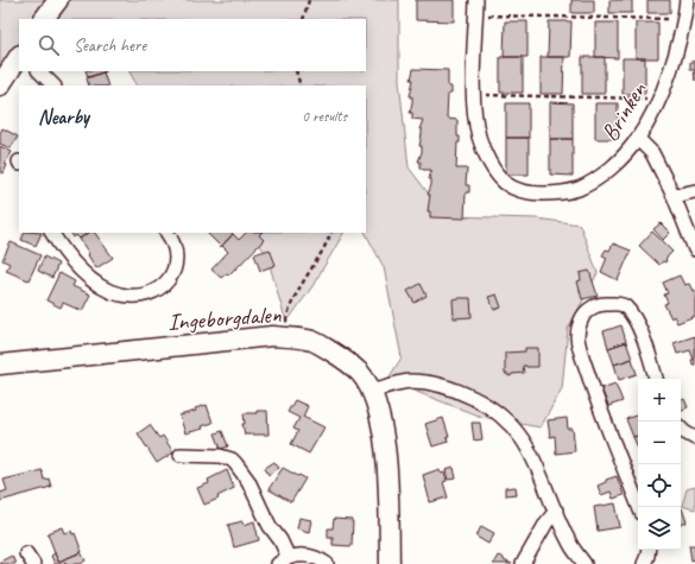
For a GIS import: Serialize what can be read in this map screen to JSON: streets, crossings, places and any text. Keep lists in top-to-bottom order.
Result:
{
  "streets": {
    "main road": ["Ingeborgdalen"],
    "street": ["Brinken"]
  },
  "page": {
    "search": "Search here",
    "heading": ["Nearby", "0 results"],
    "map_buttons": ["+", "−"]
  }
}
